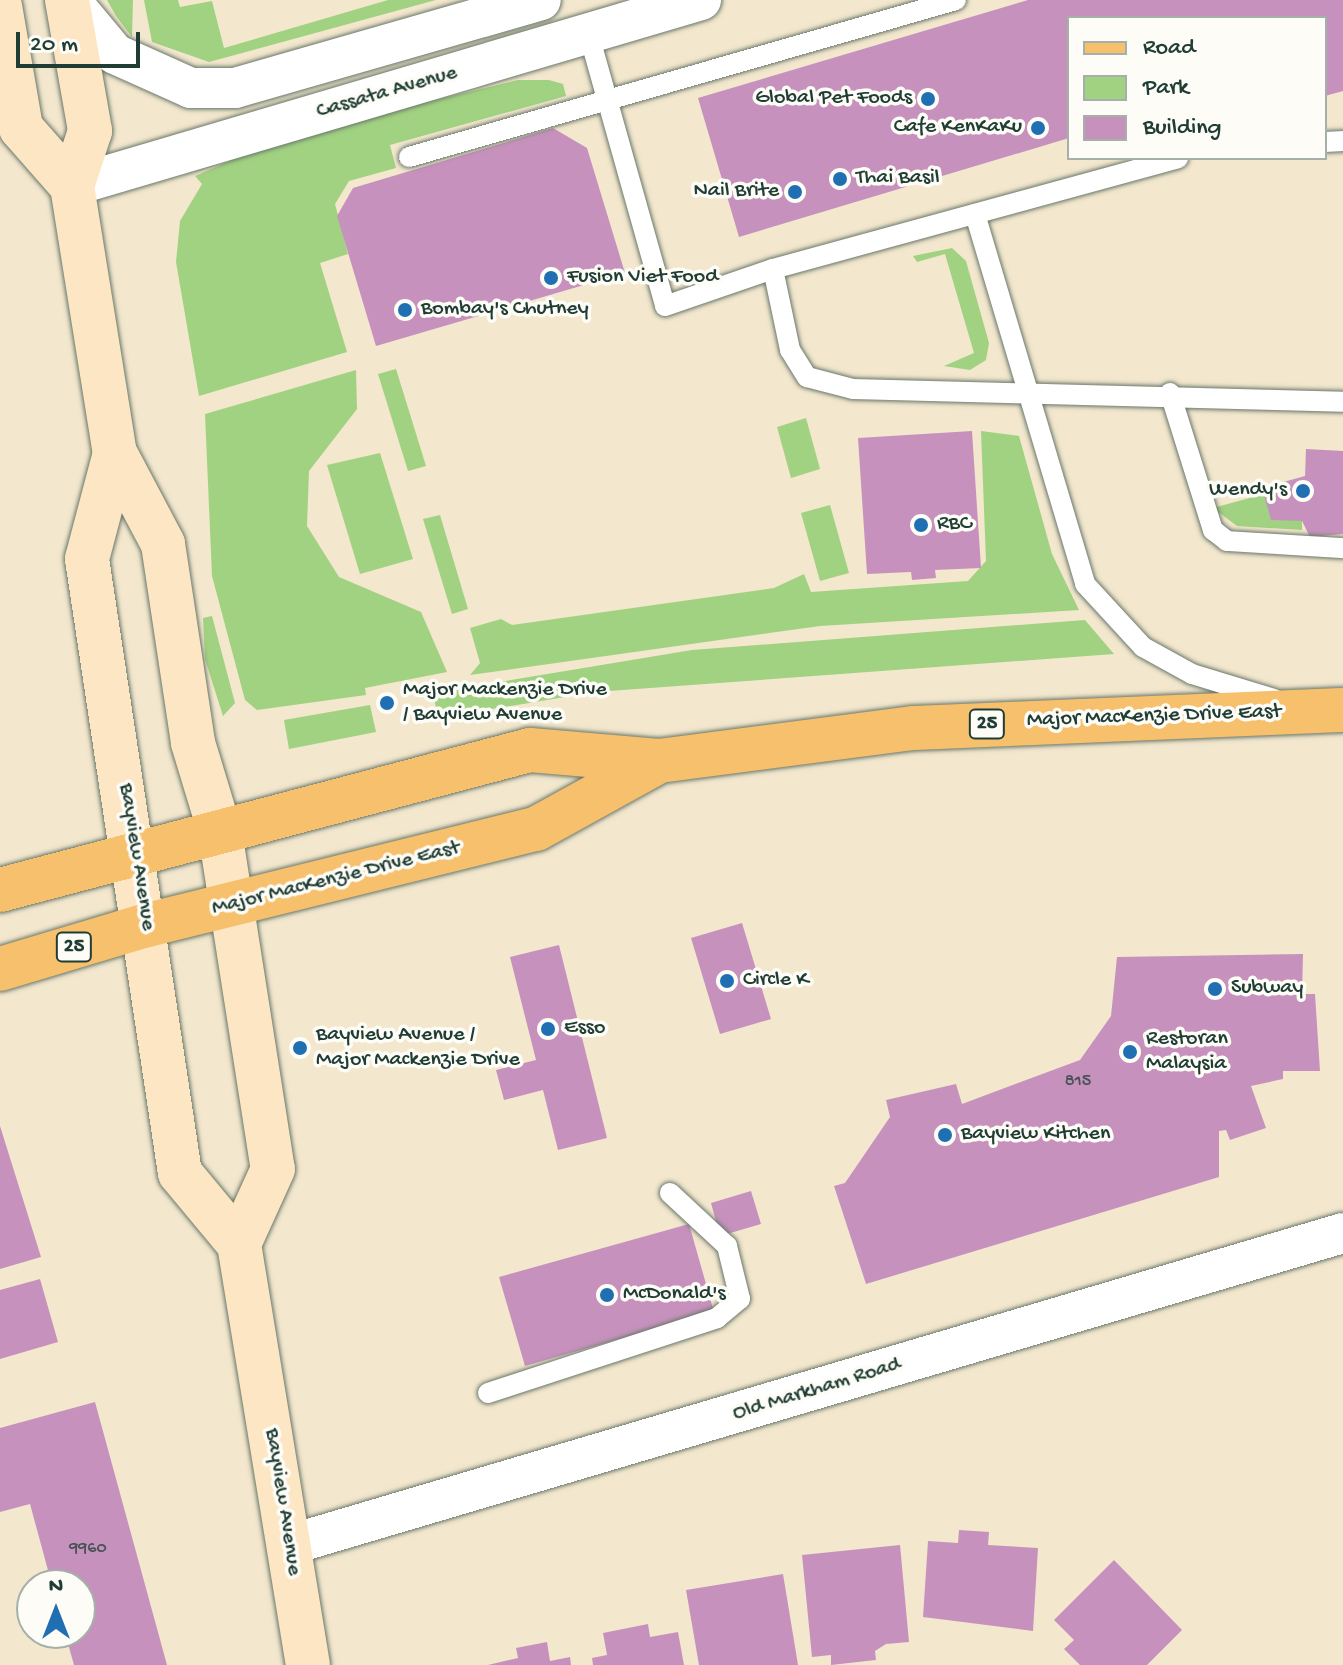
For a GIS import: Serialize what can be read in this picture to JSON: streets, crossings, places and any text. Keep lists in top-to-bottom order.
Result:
{
  "streets": {
    "main road": ["Major MacKenzie Drive East", "25", "Bayview Avenue"],
    "street": ["Cassata Avenue", "Old Markham Road"]
  },
  "crossings": [
    ["Cassata Avenue", "Bayview Avenue"],
    ["Major MacKenzie Drive East", "Bayview Avenue"],
    ["Bayview Avenue", "Old Markham Road"]
  ],
  "places": [
    "Global Pet Foods",
    "Cafe KenKaKu",
    "Thai Basil",
    "Nail Brite",
    "Fusion Viet Food",
    "Bombay's Chutney",
    "Wendy's",
    "RBC",
    "Major Mackenzie Drive / Bayview Avenue",
    "Circle K",
    "Subway",
    "Esso",
    "Bayview Avenue / Major Mackenzie Drive",
    "Restoran Malaysia",
    "Bayview Kitchen",
    "McDonald's"
  ],
  "house_numbers": ["815", "9960"],
  "legend": ["Road", "Park", "Building"],
  "scale_bar": "20 m",
  "north": "top"
}
